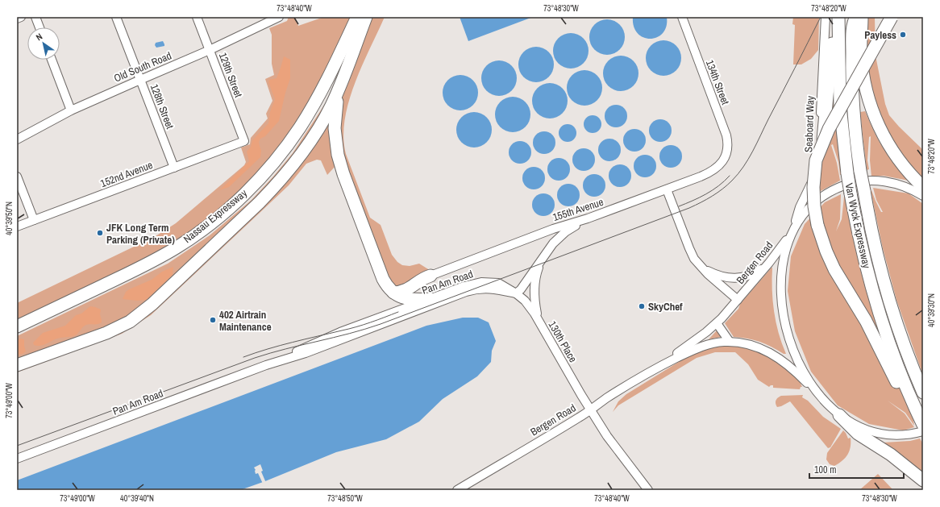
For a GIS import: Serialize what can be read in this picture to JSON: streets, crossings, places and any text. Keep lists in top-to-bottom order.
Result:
{
  "streets": {
    "highway": ["Nassau Expressway", "Van Wyck Expressway"],
    "street": [
      "Old South Road",
      "129th Street",
      "134th Street",
      "128th Street",
      "Seaboard Way",
      "152nd Avenue",
      "155th Avenue",
      "Bergen Road",
      "Pan Am Road",
      "130th Place"
    ]
  },
  "crossings": [
    ["Old South Road", "129th Street"],
    ["Old South Road", "128th Street"],
    ["129th Street", "152nd Avenue"],
    ["134th Street", "155th Avenue"],
    ["128th Street", "152nd Avenue"],
    ["Seaboard Way", "Bergen Road"],
    ["Bergen Road", "130th Place"],
    ["Pan Am Road", "130th Place"]
  ],
  "places": [
    "Payless",
    "JFK Long Term Parking (Private)",
    "SkyChef",
    "402 Airtrain Maintenance"
  ],
  "scale_bar": "100 m",
  "north": "top left",
  "coordinates": [
    "73°48'40\"W",
    "73°48'30\"W",
    "73°48'20\"W",
    "40°39'50\"N",
    "40°39'30\"N",
    "73°49'00\"W",
    "40°39'40\"N",
    "73°48'50\"W"
  ]
}
